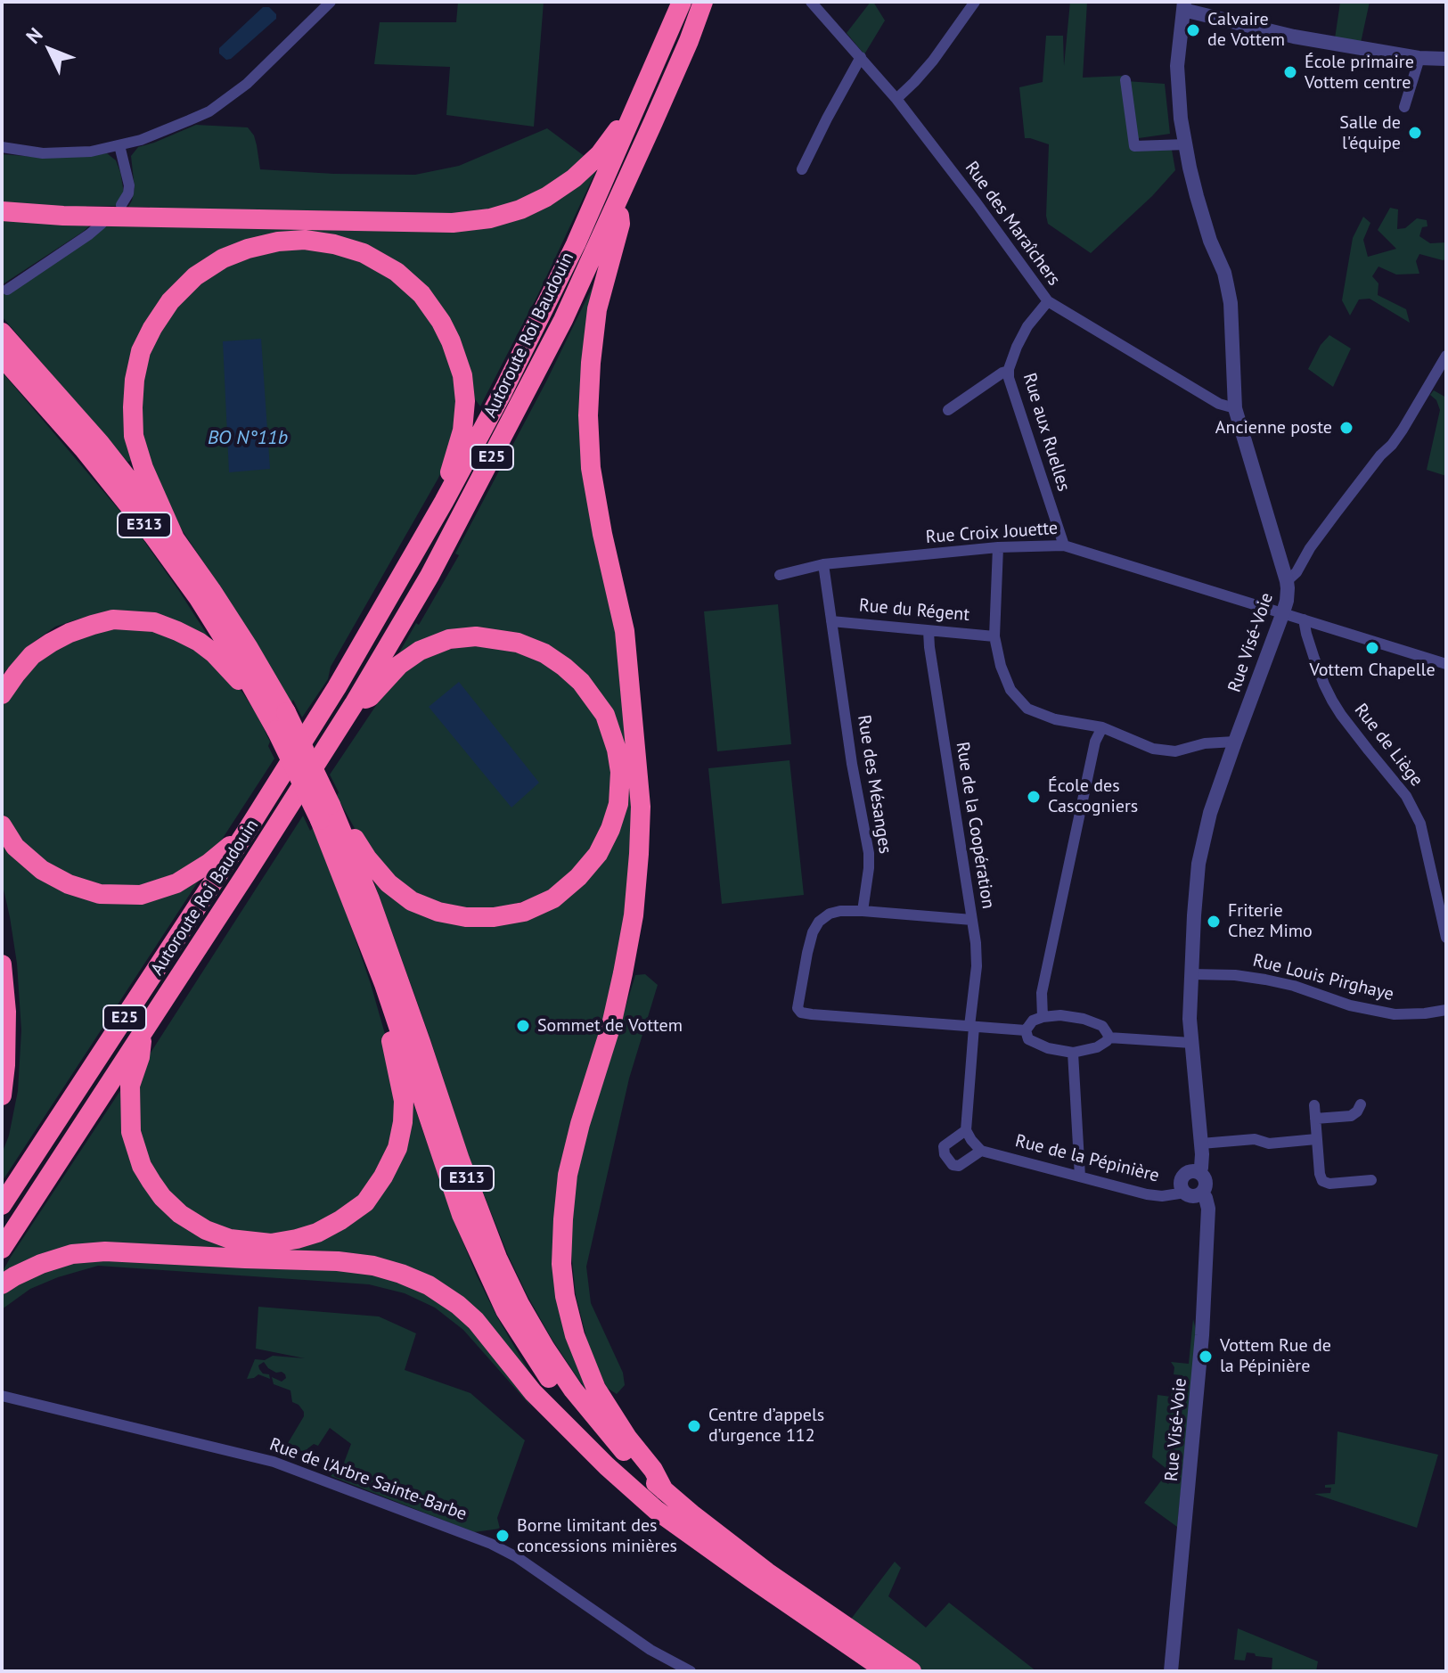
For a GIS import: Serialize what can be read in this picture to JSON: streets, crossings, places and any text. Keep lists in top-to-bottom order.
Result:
{
  "streets": {
    "highway": ["Autoroute Roi Baudouin", "E25", "E313"],
    "street": [
      "Rue des Maraîchers",
      "Rue aux Ruelles",
      "Rue Croix Jouette",
      "Rue du Régent",
      "Rue Visé-Voie",
      "Rue de Liège",
      "Rue des Mésanges",
      "Rue de la Coopération",
      "Rue Louis Pirghaye",
      "Rue de la Pépinière",
      "Rue de l'Arbre Sainte-Barbe"
    ]
  },
  "crossings": [
    ["Rue des Maraîchers", "Rue aux Ruelles"],
    ["Rue des Maraîchers", "Rue Visé-Voie"],
    ["Autoroute Roi Baudouin", "E25"],
    ["Rue aux Ruelles", "Rue Croix Jouette"],
    ["Rue Croix Jouette", "Rue Visé-Voie"],
    ["Rue Croix Jouette", "Rue de Liège"],
    ["Rue Croix Jouette", "Rue des Mésanges"],
    ["Rue du Régent", "Rue des Mésanges"],
    ["Rue du Régent", "Rue de la Coopération"],
    ["Rue Visé-Voie", "Rue Louis Pirghaye"],
    ["Rue Visé-Voie", "Rue de la Pépinière"]
  ],
  "water": ["BO N°11b"],
  "places": [
    "Calvaire de Vottem",
    "École primaire Vottem centre",
    "Salle de l'équipe",
    "Ancienne poste",
    "Vottem Chapelle",
    "École des Cascogniers",
    "Friterie Chez Mimo",
    "Sommet de Vottem",
    "Vottem Rue de la Pépinière",
    "Centre d’appels d’urgence 112",
    "Borne limitant des concessions minières"
  ],
  "north": "top left"
}
